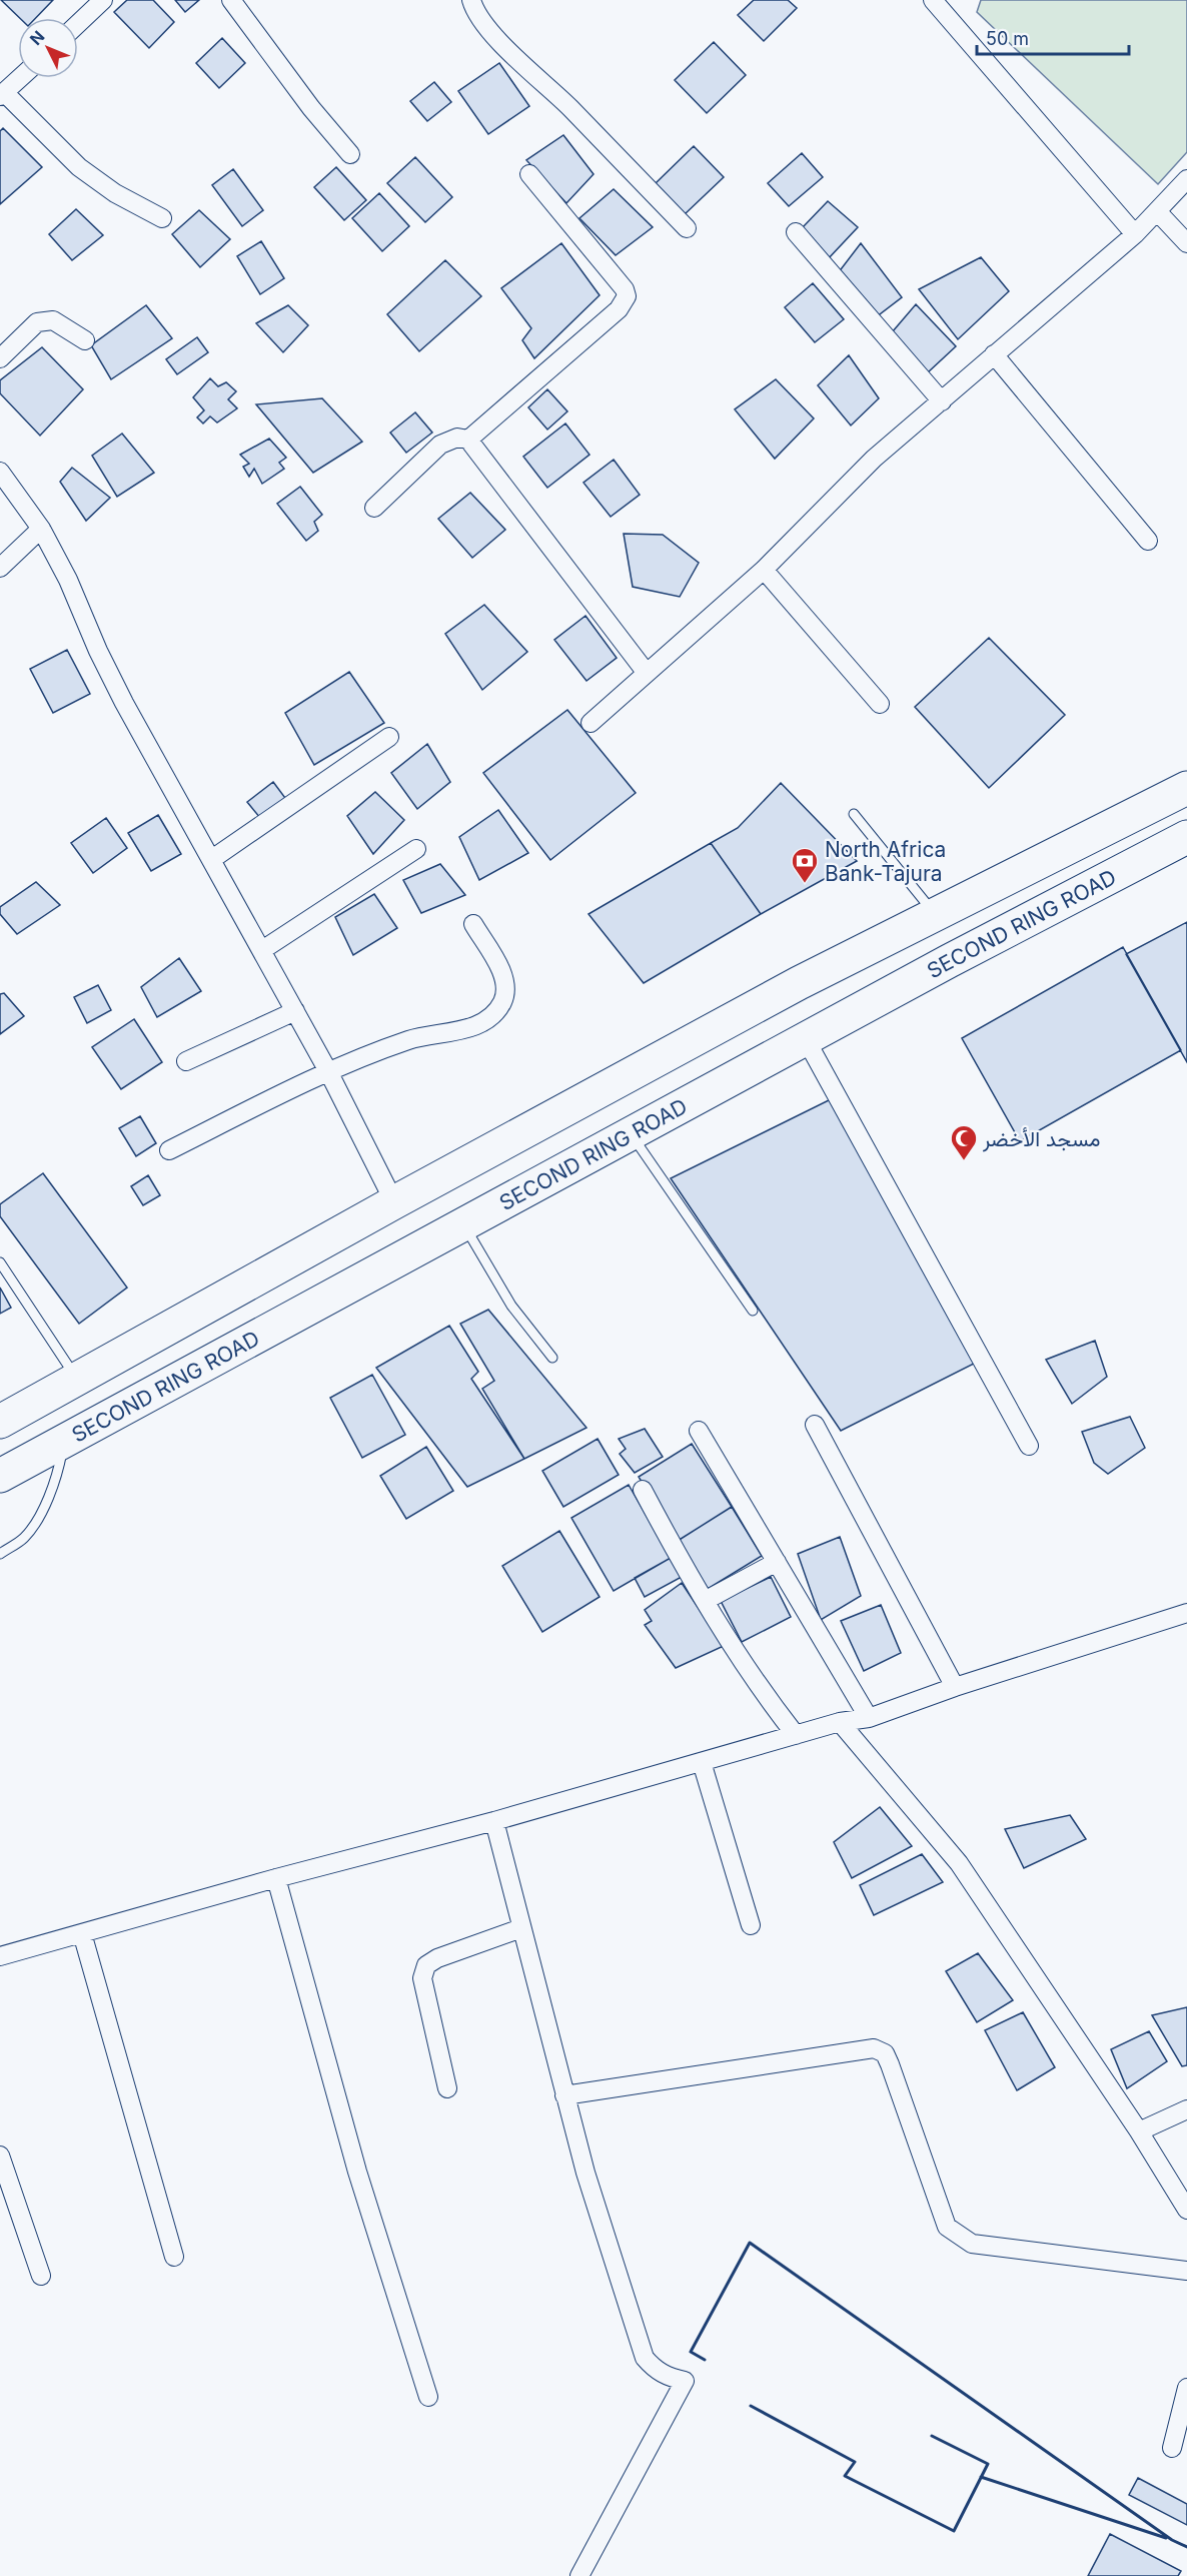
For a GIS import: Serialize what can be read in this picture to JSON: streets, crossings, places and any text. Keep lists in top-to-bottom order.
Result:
{
  "streets": {
    "highway": ["SECOND RING ROAD"]
  },
  "places": {
    "bank": ["North Africa Bank-Tajura"],
    "mosque": ["مسجد الأخضر"]
  },
  "scale_bar": "50 m",
  "north": "top left"
}
